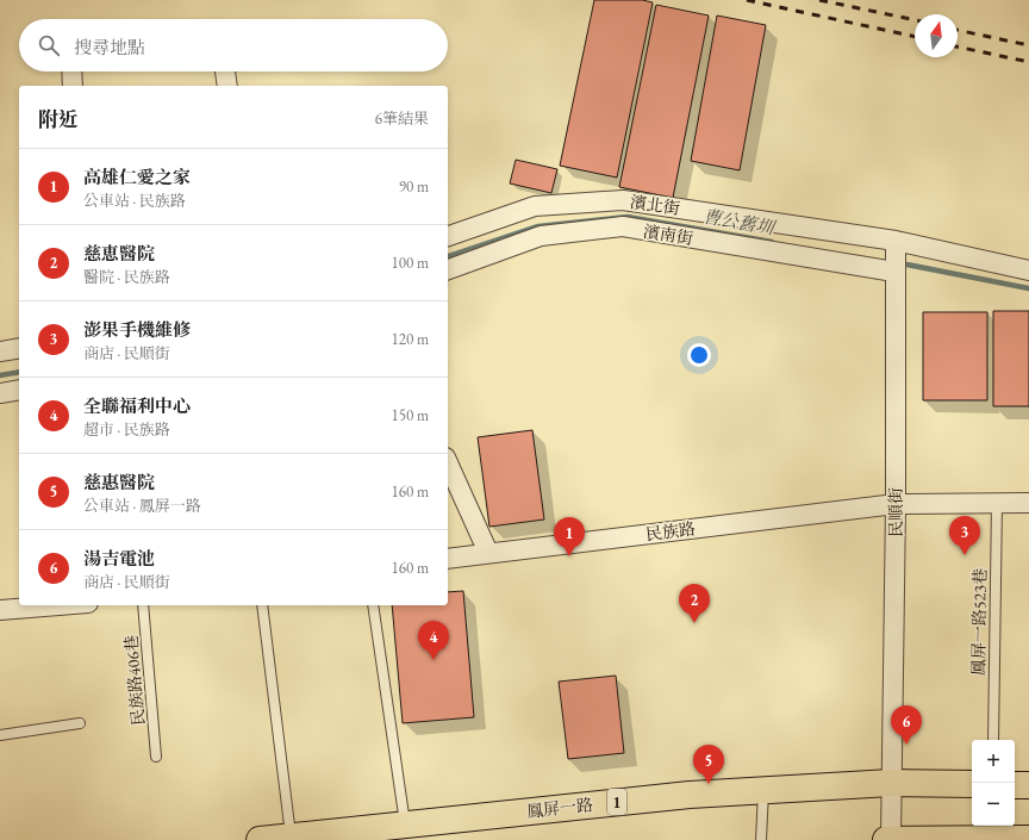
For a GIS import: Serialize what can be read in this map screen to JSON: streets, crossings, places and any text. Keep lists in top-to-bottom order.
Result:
{
  "streets": {
    "main road": ["1", "鳳屏一路"],
    "street": [
      "濱北街",
      "濱南街",
      "民順街",
      "民族路"
    ],
    "lane": ["鳳屏一路523巷", "民族路406巷"]
  },
  "crossings": [
    ["濱北街", "濱南街"],
    ["濱北街", "民順街"],
    ["濱南街", "民順街"],
    ["民順街", "民族路"],
    ["民順街", "鳳屏一路"],
    ["民族路", "鳳屏一路523巷"]
  ],
  "water": ["曹公舊圳"],
  "north": "top",
  "page": {
    "search": "搜尋地點",
    "heading": ["附近", "6筆結果"],
    "list": [
      {
        "mark": "1",
        "name": "高雄仁愛之家",
        "note": "公車站 · 民族路",
        "value": "90 m"
      },
      {
        "mark": "2",
        "name": "慈恵醫院",
        "note": "醫院 · 民族路",
        "value": "100 m"
      },
      {
        "mark": "3",
        "name": "澎果手機維修",
        "note": "商店 · 民順街",
        "value": "120 m"
      },
      {
        "mark": "4",
        "name": "全聯福利中心",
        "note": "超市 · 民族路",
        "value": "150 m"
      },
      {
        "mark": "5",
        "name": "慈惠醫院",
        "note": "公車站 · 鳳屏一路",
        "value": "160 m"
      },
      {
        "mark": "6",
        "name": "湯吉電池",
        "note": "商店 · 民順街",
        "value": "160 m"
      }
    ],
    "pins": [
      "3",
      "1",
      "2",
      "4",
      "6",
      "5"
    ],
    "map_buttons": ["+", "−"]
  }
}
